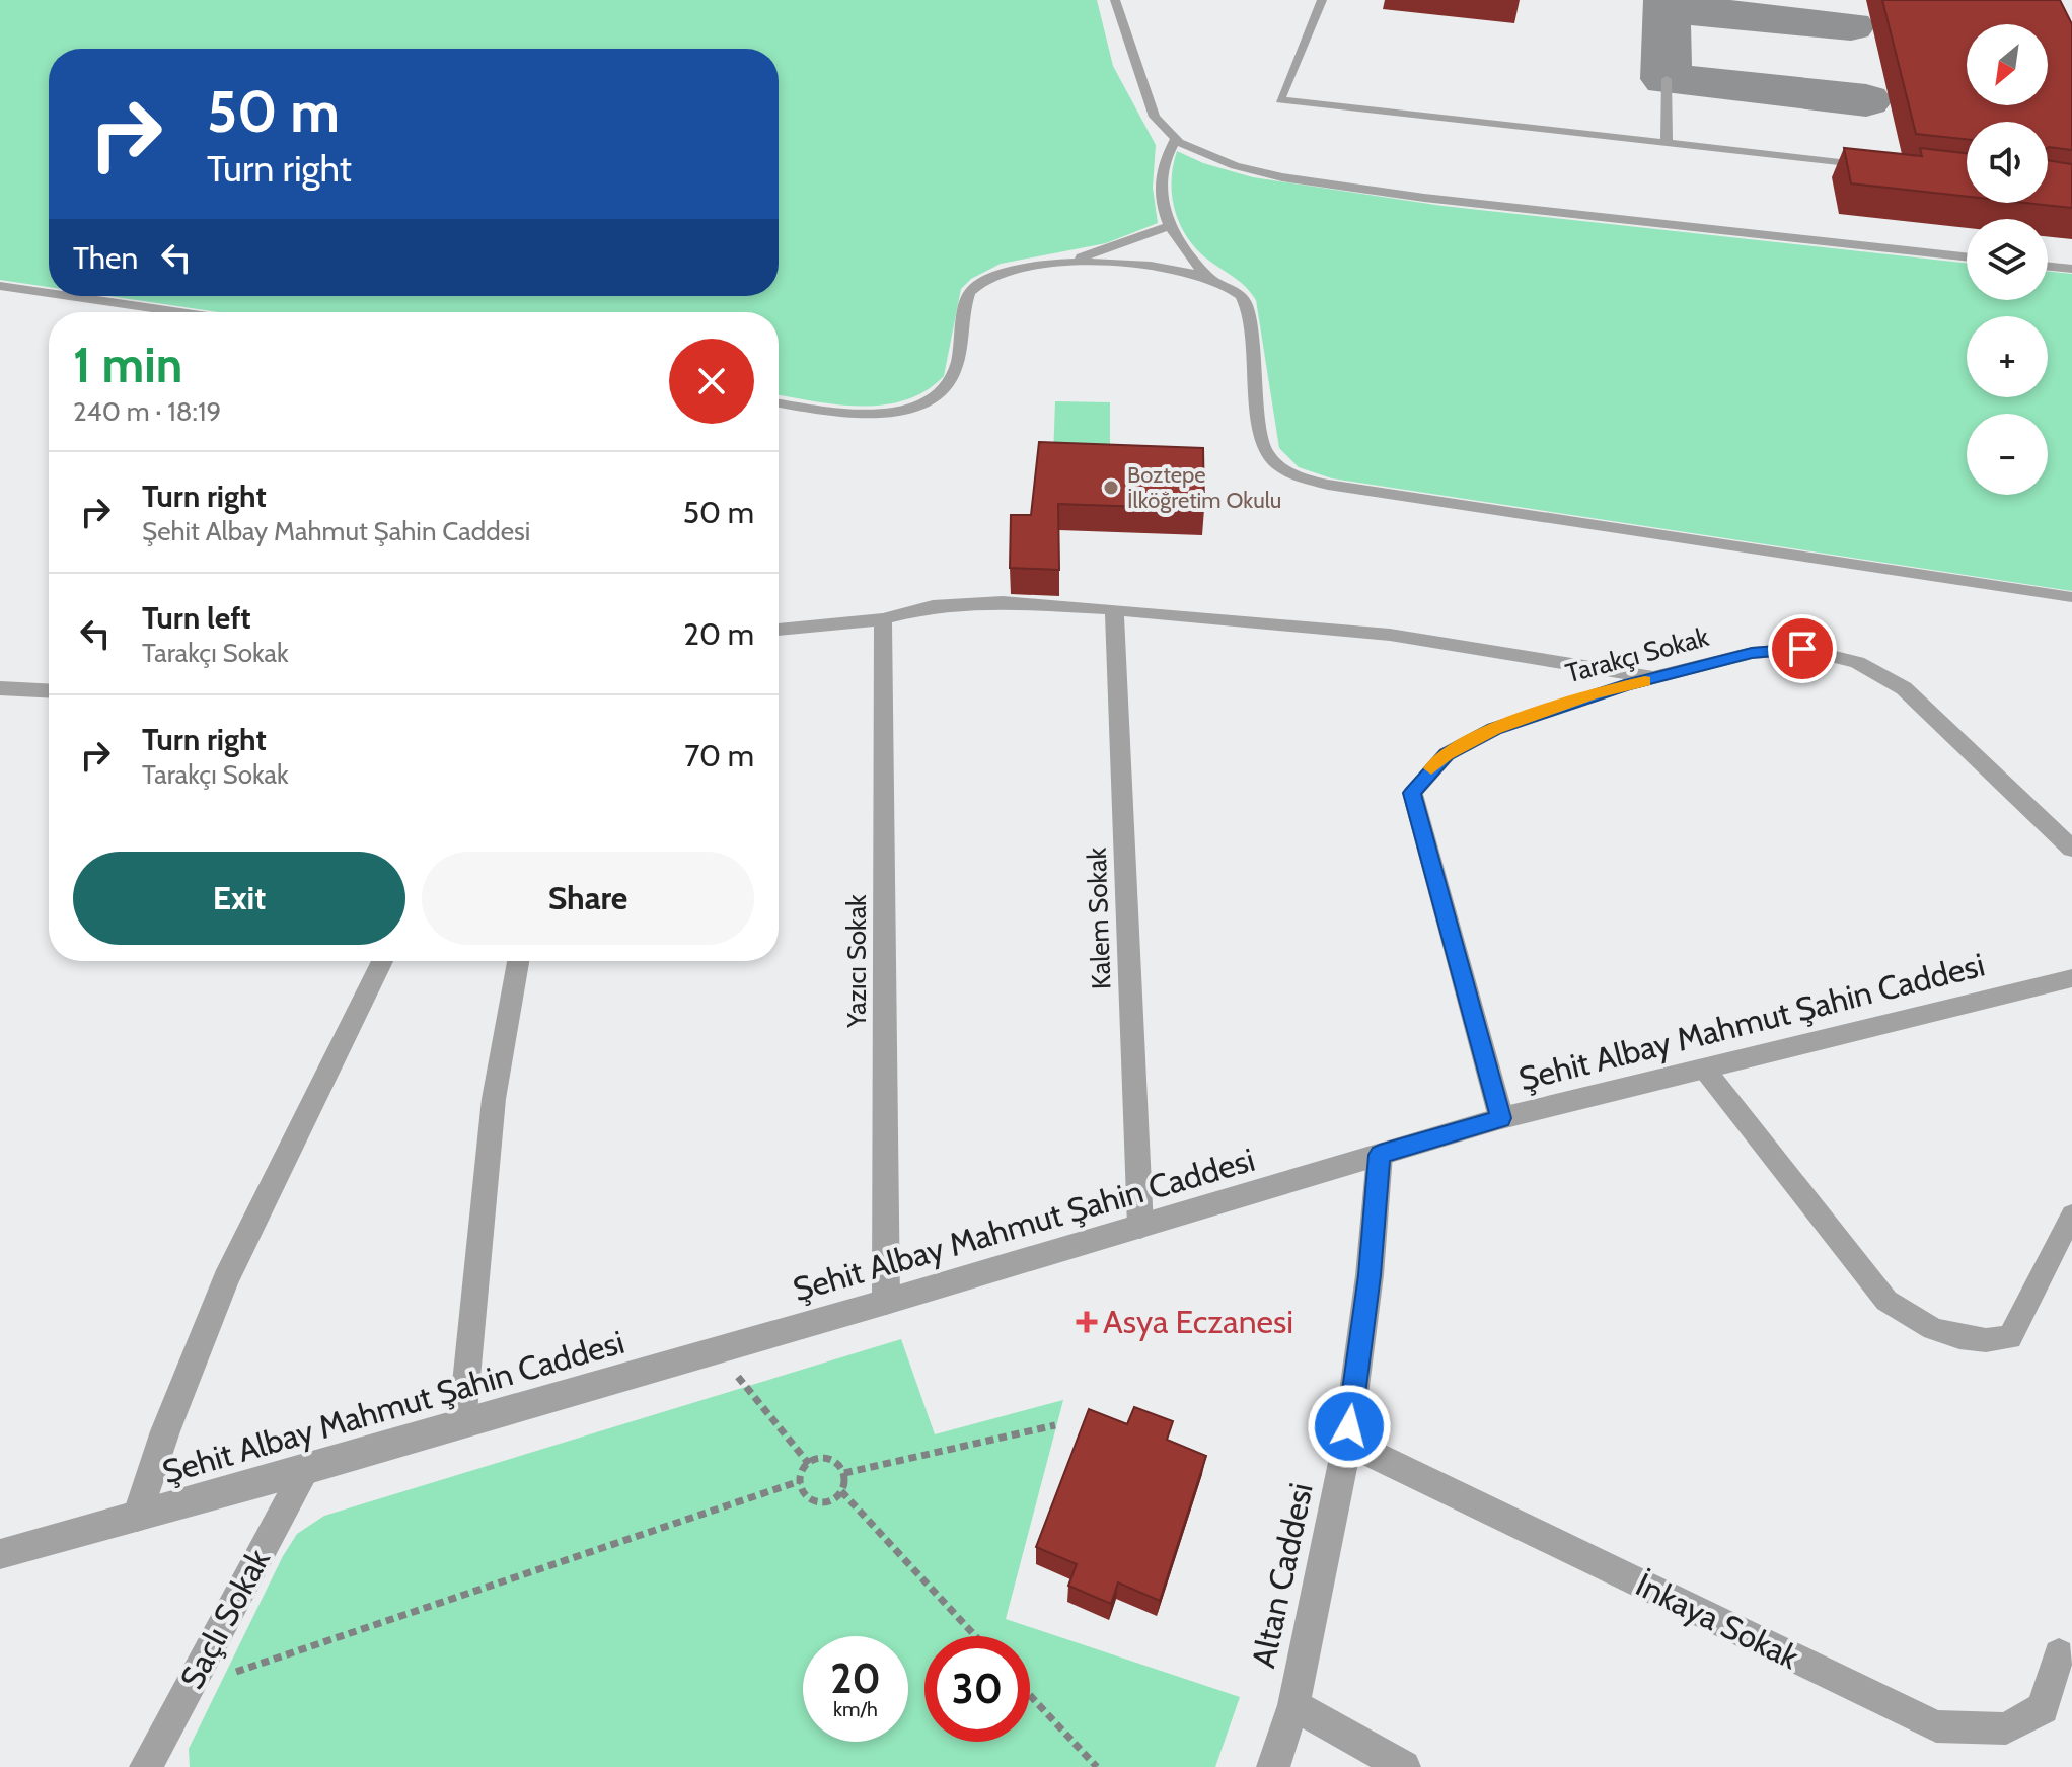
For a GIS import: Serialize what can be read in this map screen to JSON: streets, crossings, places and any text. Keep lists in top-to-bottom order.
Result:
{
  "streets": {
    "street": [
      "Tarakçı Sokak",
      "Kalem Sokak",
      "Yazıcı Sokak",
      "Şehit Albay Mahmut Şahin Caddesi",
      "Altan Caddesi",
      "Saçlı Sokak",
      "İnkaya Sokak"
    ]
  },
  "crossings": [
    ["Tarakçı Sokak", "Şehit Albay Mahmut Şahin Caddesi"],
    ["Kalem Sokak", "Şehit Albay Mahmut Şahin Caddesi"],
    ["Yazıcı Sokak", "Şehit Albay Mahmut Şahin Caddesi"],
    ["Şehit Albay Mahmut Şahin Caddesi", "Altan Caddesi"],
    ["Şehit Albay Mahmut Şahin Caddesi", "Saçlı Sokak"],
    ["Altan Caddesi", "İnkaya Sokak"]
  ],
  "places": {
    "other": ["Boztepe İlköğretim Okulu"],
    "health": ["Asya Eczanesi"]
  },
  "north": "bottom left",
  "page": {
    "map_buttons": ["+", "−"],
    "turn": ["50 m", "Turn right"],
    "then": "Then",
    "heading": ["1 min", "240 m · 18:19"],
    "list": [
      {
        "name": "Turn right",
        "note": "Şehit Albay Mahmut Şahin Caddesi",
        "value": "50 m"
      },
      {
        "name": "Turn left",
        "note": "Tarakçı Sokak",
        "value": "20 m"
      },
      {
        "name": "Turn right",
        "note": "Tarakçı Sokak",
        "value": "70 m"
      }
    ],
    "buttons": ["Exit", "Share"],
    "speed": "20 km/h",
    "limit": "30"
  }
}
